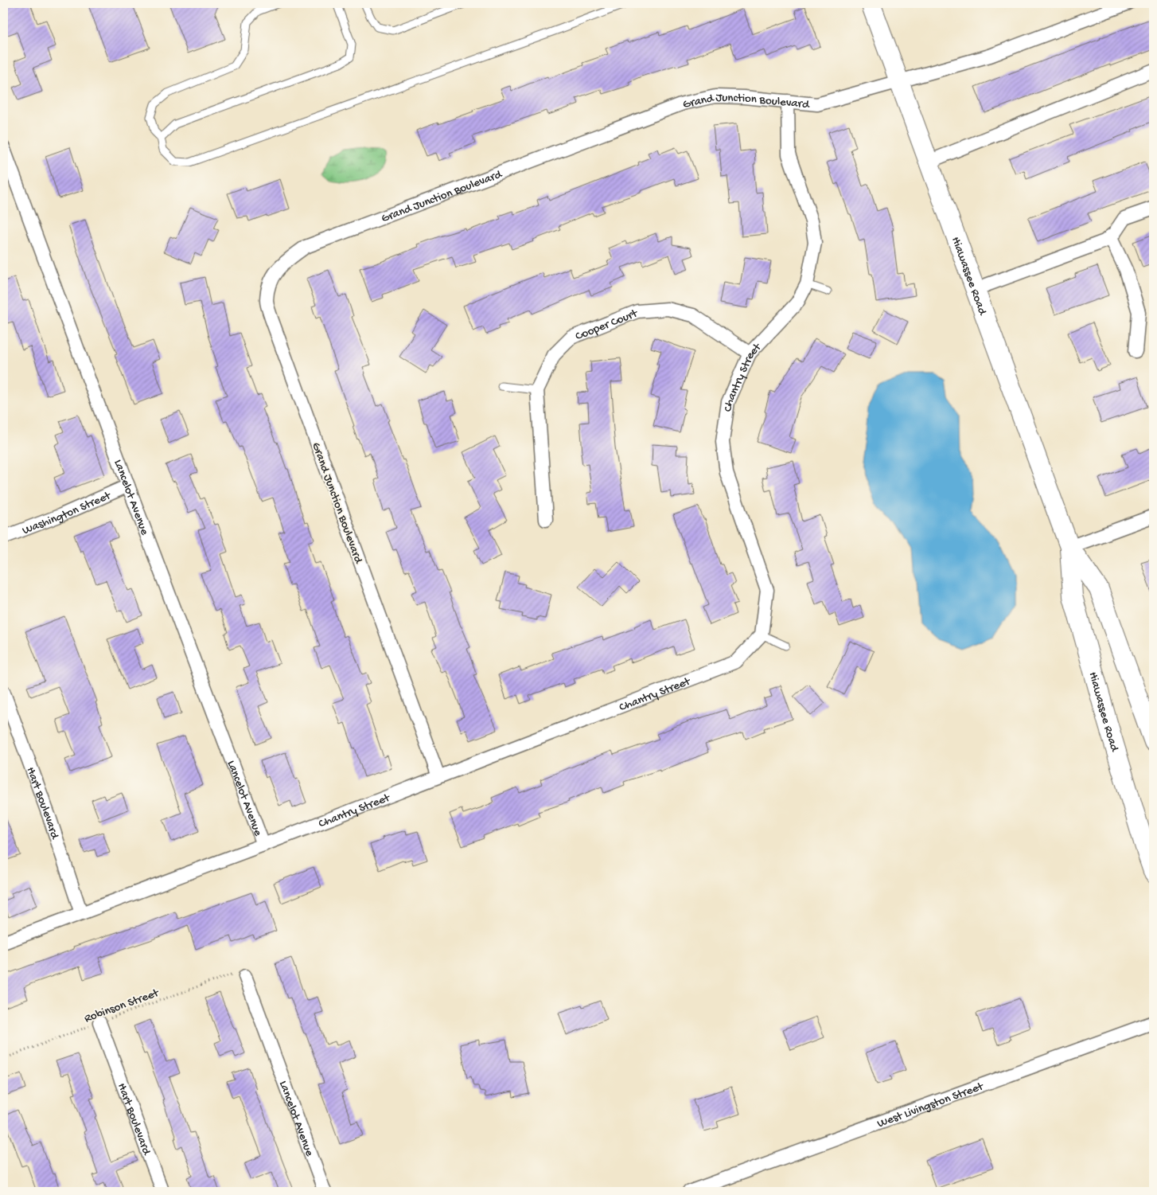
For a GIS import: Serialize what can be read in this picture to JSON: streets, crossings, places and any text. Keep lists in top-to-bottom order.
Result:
{
  "streets": {
    "main road": ["Hiawassee Road"],
    "street": [
      "Grand Junction Boulevard",
      "Cooper Court",
      "Chantry Street",
      "Lancelot Avenue",
      "Washington Street",
      "Hart Boulevard",
      "West Livingston Street"
    ],
    "path": ["Robinson Street"]
  },
  "crossings": [
    ["Grand Junction Boulevard", "Hiawassee Road"],
    ["Grand Junction Boulevard", "Chantry Street"],
    ["Cooper Court", "Chantry Street"],
    ["Chantry Street", "Lancelot Avenue"],
    ["Chantry Street", "Hart Boulevard"],
    ["Lancelot Avenue", "Washington Street"],
    ["Lancelot Avenue", "Robinson Street"],
    ["Hart Boulevard", "Robinson Street"]
  ]
}
